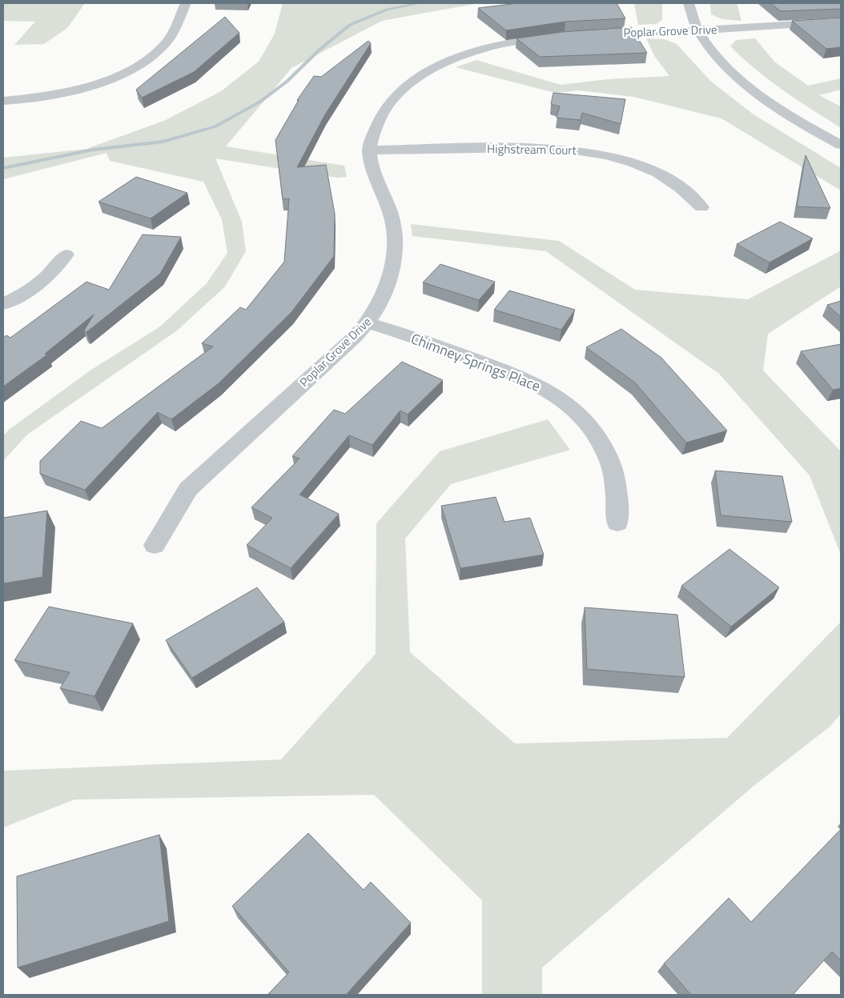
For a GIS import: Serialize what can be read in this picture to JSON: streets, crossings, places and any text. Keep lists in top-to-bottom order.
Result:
{
  "streets": {
    "street": ["Poplar Grove Drive", "Highstream Court", "Chimney Springs Place"]
  },
  "crossings": [
    ["Poplar Grove Drive", "Highstream Court"],
    ["Poplar Grove Drive", "Chimney Springs Place"]
  ]
}
